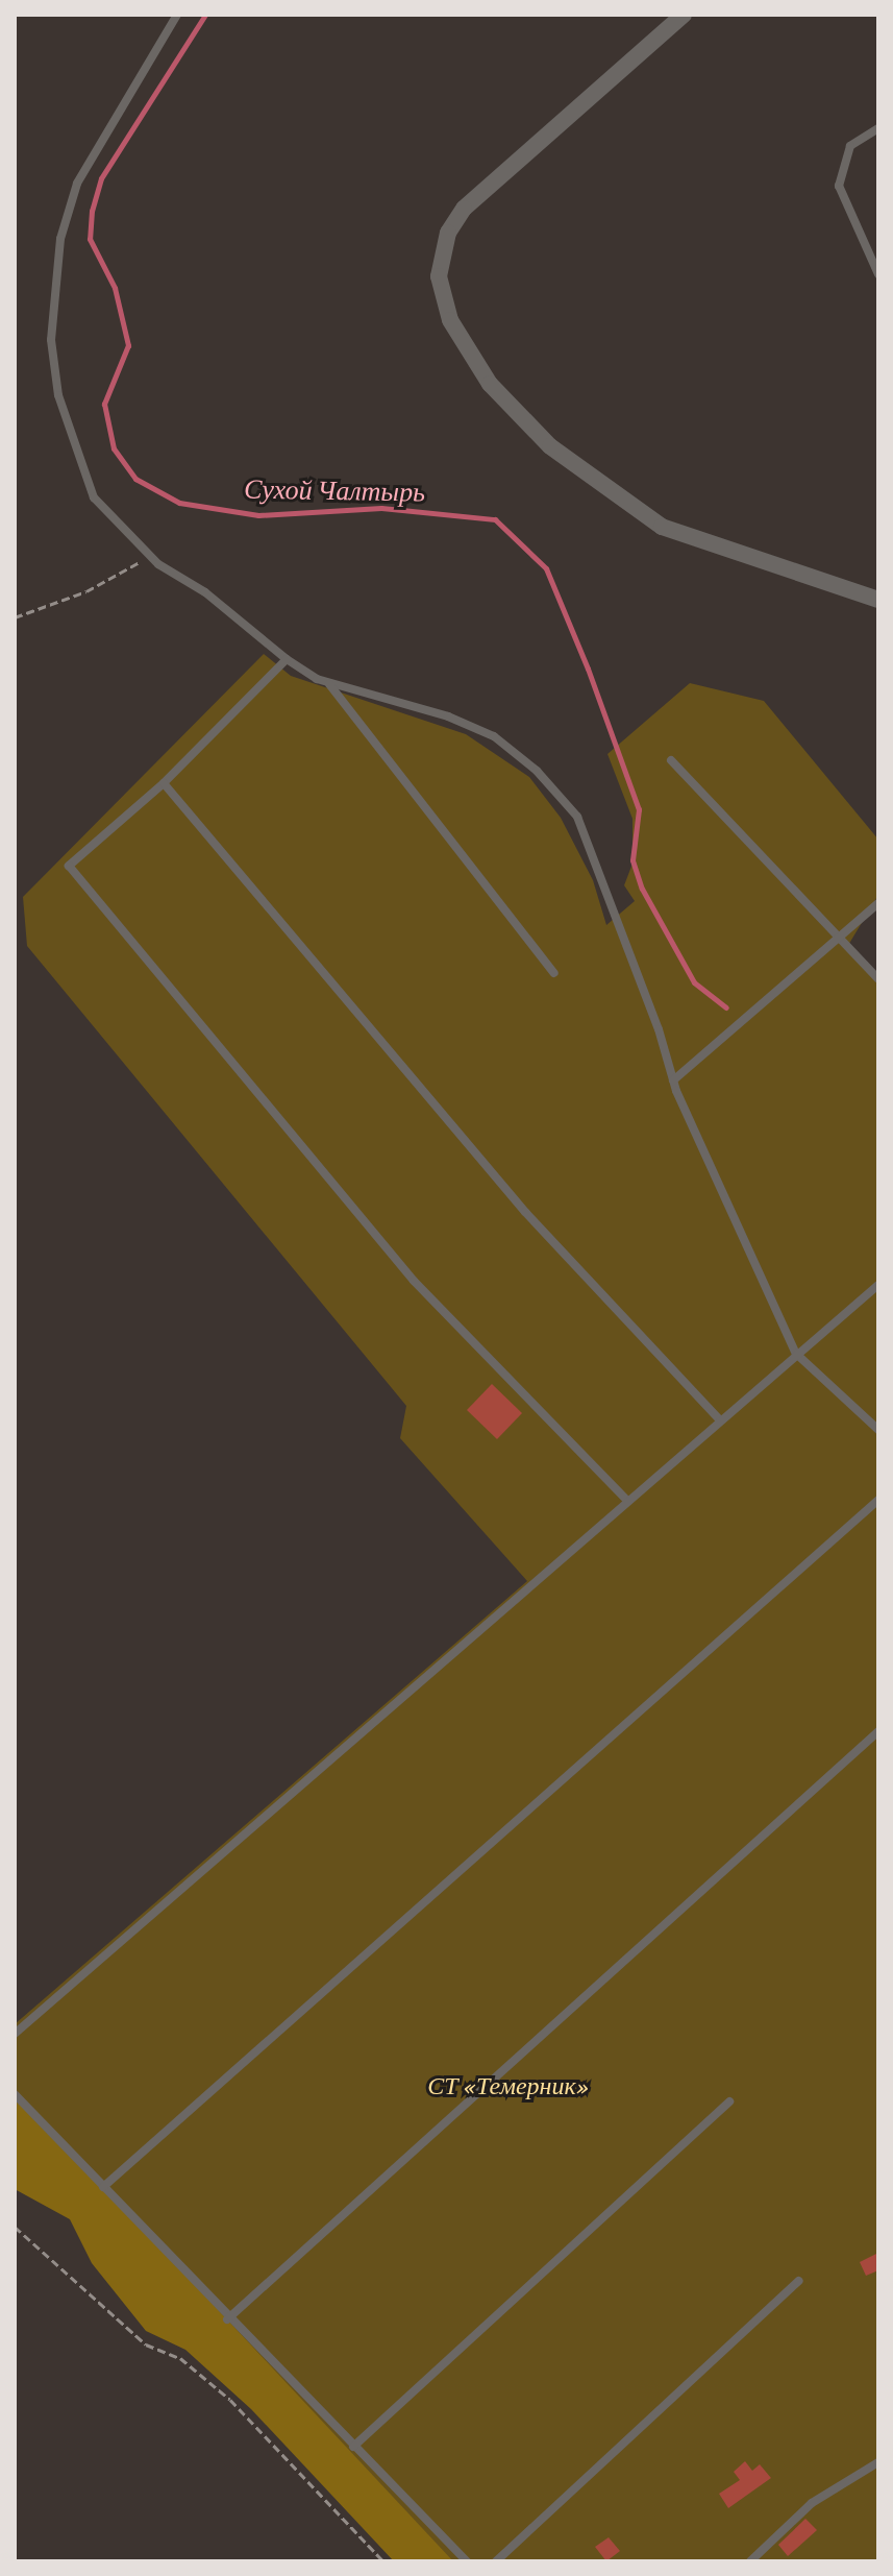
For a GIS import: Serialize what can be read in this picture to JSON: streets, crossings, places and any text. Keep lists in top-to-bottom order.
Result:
{
  "water": ["Сухой Чалтырь"],
  "parks": ["СТ «Темерник»"]
}
